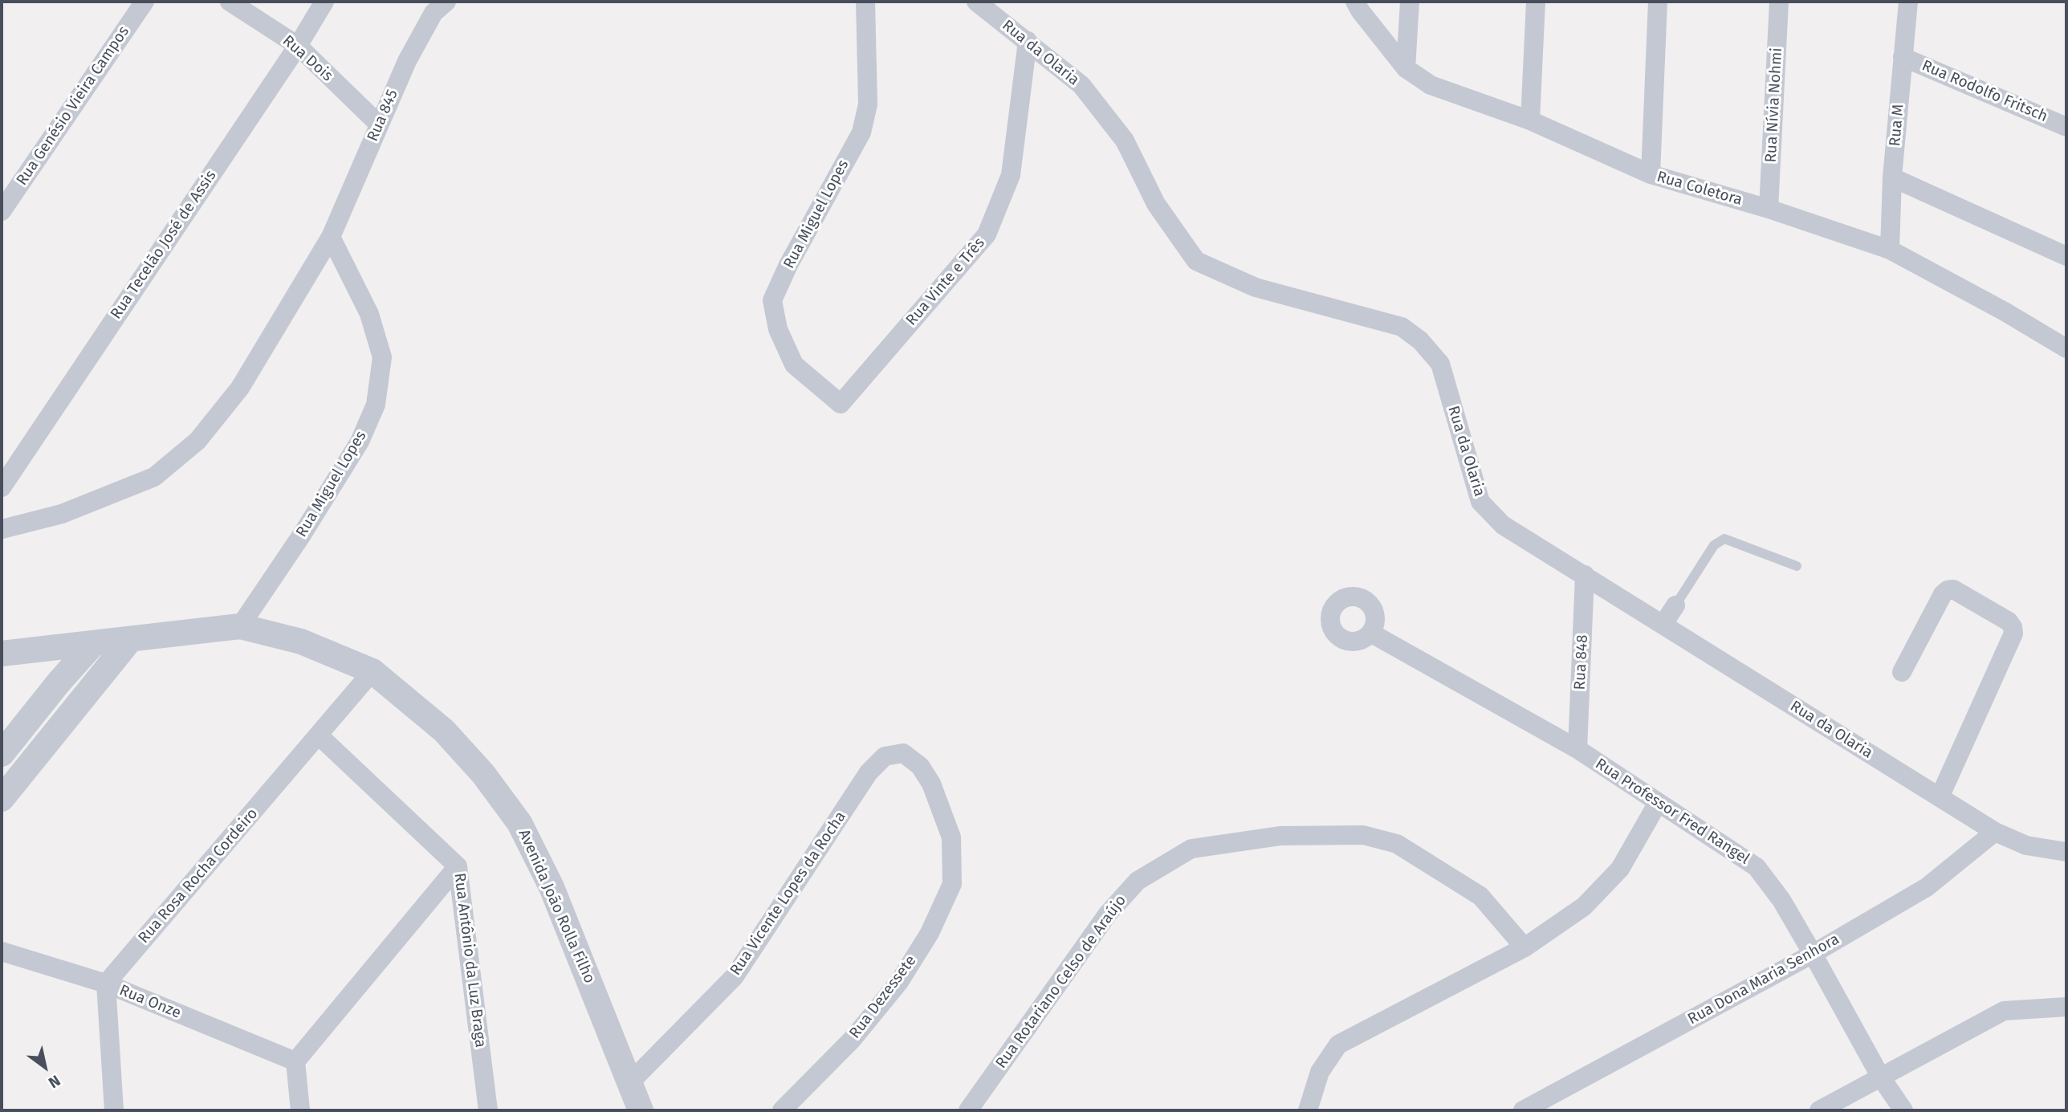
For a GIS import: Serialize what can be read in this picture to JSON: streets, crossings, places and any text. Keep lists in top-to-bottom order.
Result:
{
  "streets": {
    "street": [
      "Rua da Olaria",
      "Rua Dois",
      "Rua Rodolfo Fritsch",
      "Rua Nívia Nohmi",
      "Rua Genésio Vieira Campos",
      "Rua 845",
      "Rua M",
      "Rua Coletora",
      "Rua Miguel Lopes",
      "Rua Tecelão José de Assis",
      "Rua Vinte e Três",
      "Rua 848",
      "Rua Professor Fred Rangel",
      "Rua Rosa Rocha Cordeiro",
      "Rua Vicente Lopes da Rocha",
      "Avenida João Rolla Filho",
      "Rua Antônio da Luz Braga",
      "Rua Dona Maria Senhora",
      "Rua Rotariano Celso de Araújo",
      "Rua Dezessete",
      "Rua Onze"
    ]
  },
  "crossings": [
    ["Rua da Olaria", "Rua Vinte e Três"],
    ["Rua da Olaria", "Rua 848"],
    ["Rua da Olaria", "Rua Dona Maria Senhora"],
    ["Rua Dois", "Rua 845"],
    ["Rua Dois", "Rua Tecelão José de Assis"],
    ["Rua Rodolfo Fritsch", "Rua M"],
    ["Rua Nívia Nohmi", "Rua Coletora"],
    ["Rua 845", "Rua Miguel Lopes"],
    ["Rua M", "Rua Coletora"],
    ["Rua Miguel Lopes", "Rua Vinte e Três"],
    ["Rua Miguel Lopes", "Avenida João Rolla Filho"],
    ["Rua 848", "Rua Professor Fred Rangel"],
    ["Rua Professor Fred Rangel", "Rua Dona Maria Senhora"],
    ["Rua Rosa Rocha Cordeiro", "Avenida João Rolla Filho"],
    ["Rua Rosa Rocha Cordeiro", "Rua Antônio da Luz Braga"],
    ["Rua Rosa Rocha Cordeiro", "Rua Onze"],
    ["Rua Vicente Lopes da Rocha", "Avenida João Rolla Filho"],
    ["Rua Vicente Lopes da Rocha", "Rua Dezessete"]
  ],
  "north": "bottom right"
}
